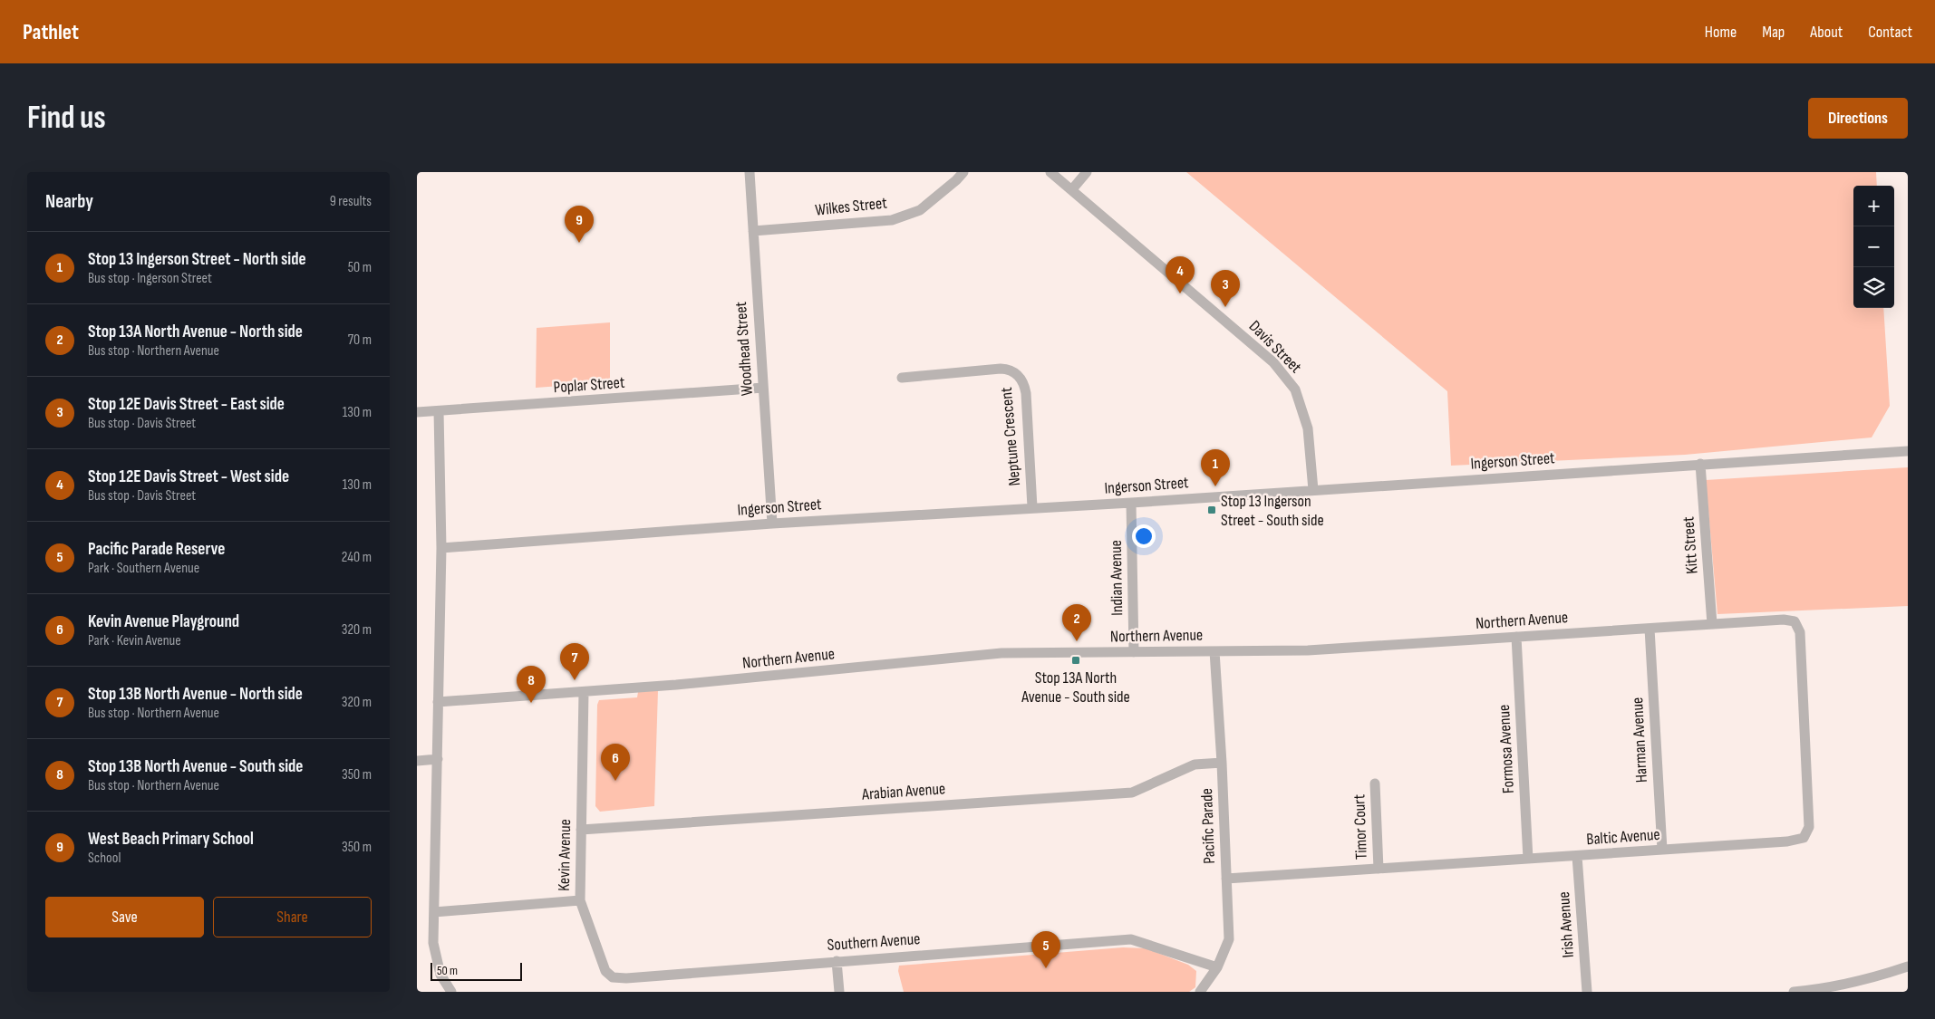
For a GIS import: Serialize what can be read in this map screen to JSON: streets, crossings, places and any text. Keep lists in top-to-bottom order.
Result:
{
  "streets": {
    "street": [
      "Wilkes Street",
      "Davis Street",
      "Woodhead Street",
      "Poplar Street",
      "Neptune Crescent",
      "Ingerson Street",
      "Kitt Street",
      "Indian Avenue",
      "Northern Avenue",
      "Harman Avenue",
      "Formosa Avenue",
      "Arabian Avenue",
      "Pacific Parade",
      "Timor Court",
      "Baltic Avenue",
      "Kevin Avenue",
      "Irish Avenue",
      "Southern Avenue"
    ]
  },
  "crossings": [
    ["Wilkes Street", "Woodhead Street"],
    ["Davis Street", "Ingerson Street"],
    ["Woodhead Street", "Poplar Street"],
    ["Woodhead Street", "Ingerson Street"],
    ["Neptune Crescent", "Ingerson Street"],
    ["Ingerson Street", "Kitt Street"],
    ["Ingerson Street", "Indian Avenue"],
    ["Kitt Street", "Northern Avenue"],
    ["Indian Avenue", "Northern Avenue"],
    ["Northern Avenue", "Harman Avenue"],
    ["Northern Avenue", "Formosa Avenue"],
    ["Northern Avenue", "Pacific Parade"],
    ["Northern Avenue", "Baltic Avenue"],
    ["Northern Avenue", "Kevin Avenue"],
    ["Harman Avenue", "Baltic Avenue"],
    ["Formosa Avenue", "Baltic Avenue"],
    ["Arabian Avenue", "Pacific Parade"],
    ["Arabian Avenue", "Kevin Avenue"],
    ["Pacific Parade", "Baltic Avenue"],
    ["Pacific Parade", "Southern Avenue"],
    ["Timor Court", "Baltic Avenue"],
    ["Baltic Avenue", "Irish Avenue"],
    ["Kevin Avenue", "Southern Avenue"]
  ],
  "places": {
    "transit": ["Stop 13 Ingerson Street - South side", "Stop 13A North Avenue - South side"]
  },
  "scale_bar": "50 m",
  "page": {
    "header": "Pathlet",
    "nav": [
      "Home",
      "Map",
      "About",
      "Contact"
    ],
    "buttons": [
      "Directions",
      ["Save", "Share"]
    ],
    "title": "Find us",
    "heading": ["Nearby", "9 results"],
    "map_buttons": ["+", "−"],
    "pins": [
      "9",
      "4",
      "3",
      "1",
      "2",
      "7",
      "8",
      "6",
      "5"
    ],
    "list": [
      {
        "mark": "1",
        "name": "Stop 13 Ingerson Street - North side",
        "note": "Bus stop · Ingerson Street",
        "value": "50 m"
      },
      {
        "mark": "2",
        "name": "Stop 13A North Avenue - North side",
        "note": "Bus stop · Northern Avenue",
        "value": "70 m"
      },
      {
        "mark": "3",
        "name": "Stop 12E Davis Street - East side",
        "note": "Bus stop · Davis Street",
        "value": "130 m"
      },
      {
        "mark": "4",
        "name": "Stop 12E Davis Street - West side",
        "note": "Bus stop · Davis Street",
        "value": "130 m"
      },
      {
        "mark": "5",
        "name": "Pacific Parade Reserve",
        "note": "Park · Southern Avenue",
        "value": "240 m"
      },
      {
        "mark": "6",
        "name": "Kevin Avenue Playground",
        "note": "Park · Kevin Avenue",
        "value": "320 m"
      },
      {
        "mark": "7",
        "name": "Stop 13B North Avenue - North side",
        "note": "Bus stop · Northern Avenue",
        "value": "320 m"
      },
      {
        "mark": "8",
        "name": "Stop 13B North Avenue - South side",
        "note": "Bus stop · Northern Avenue",
        "value": "350 m"
      },
      {
        "mark": "9",
        "name": "West Beach Primary School",
        "note": "School",
        "value": "350 m"
      }
    ],
    "scale": "50 m"
  }
}
